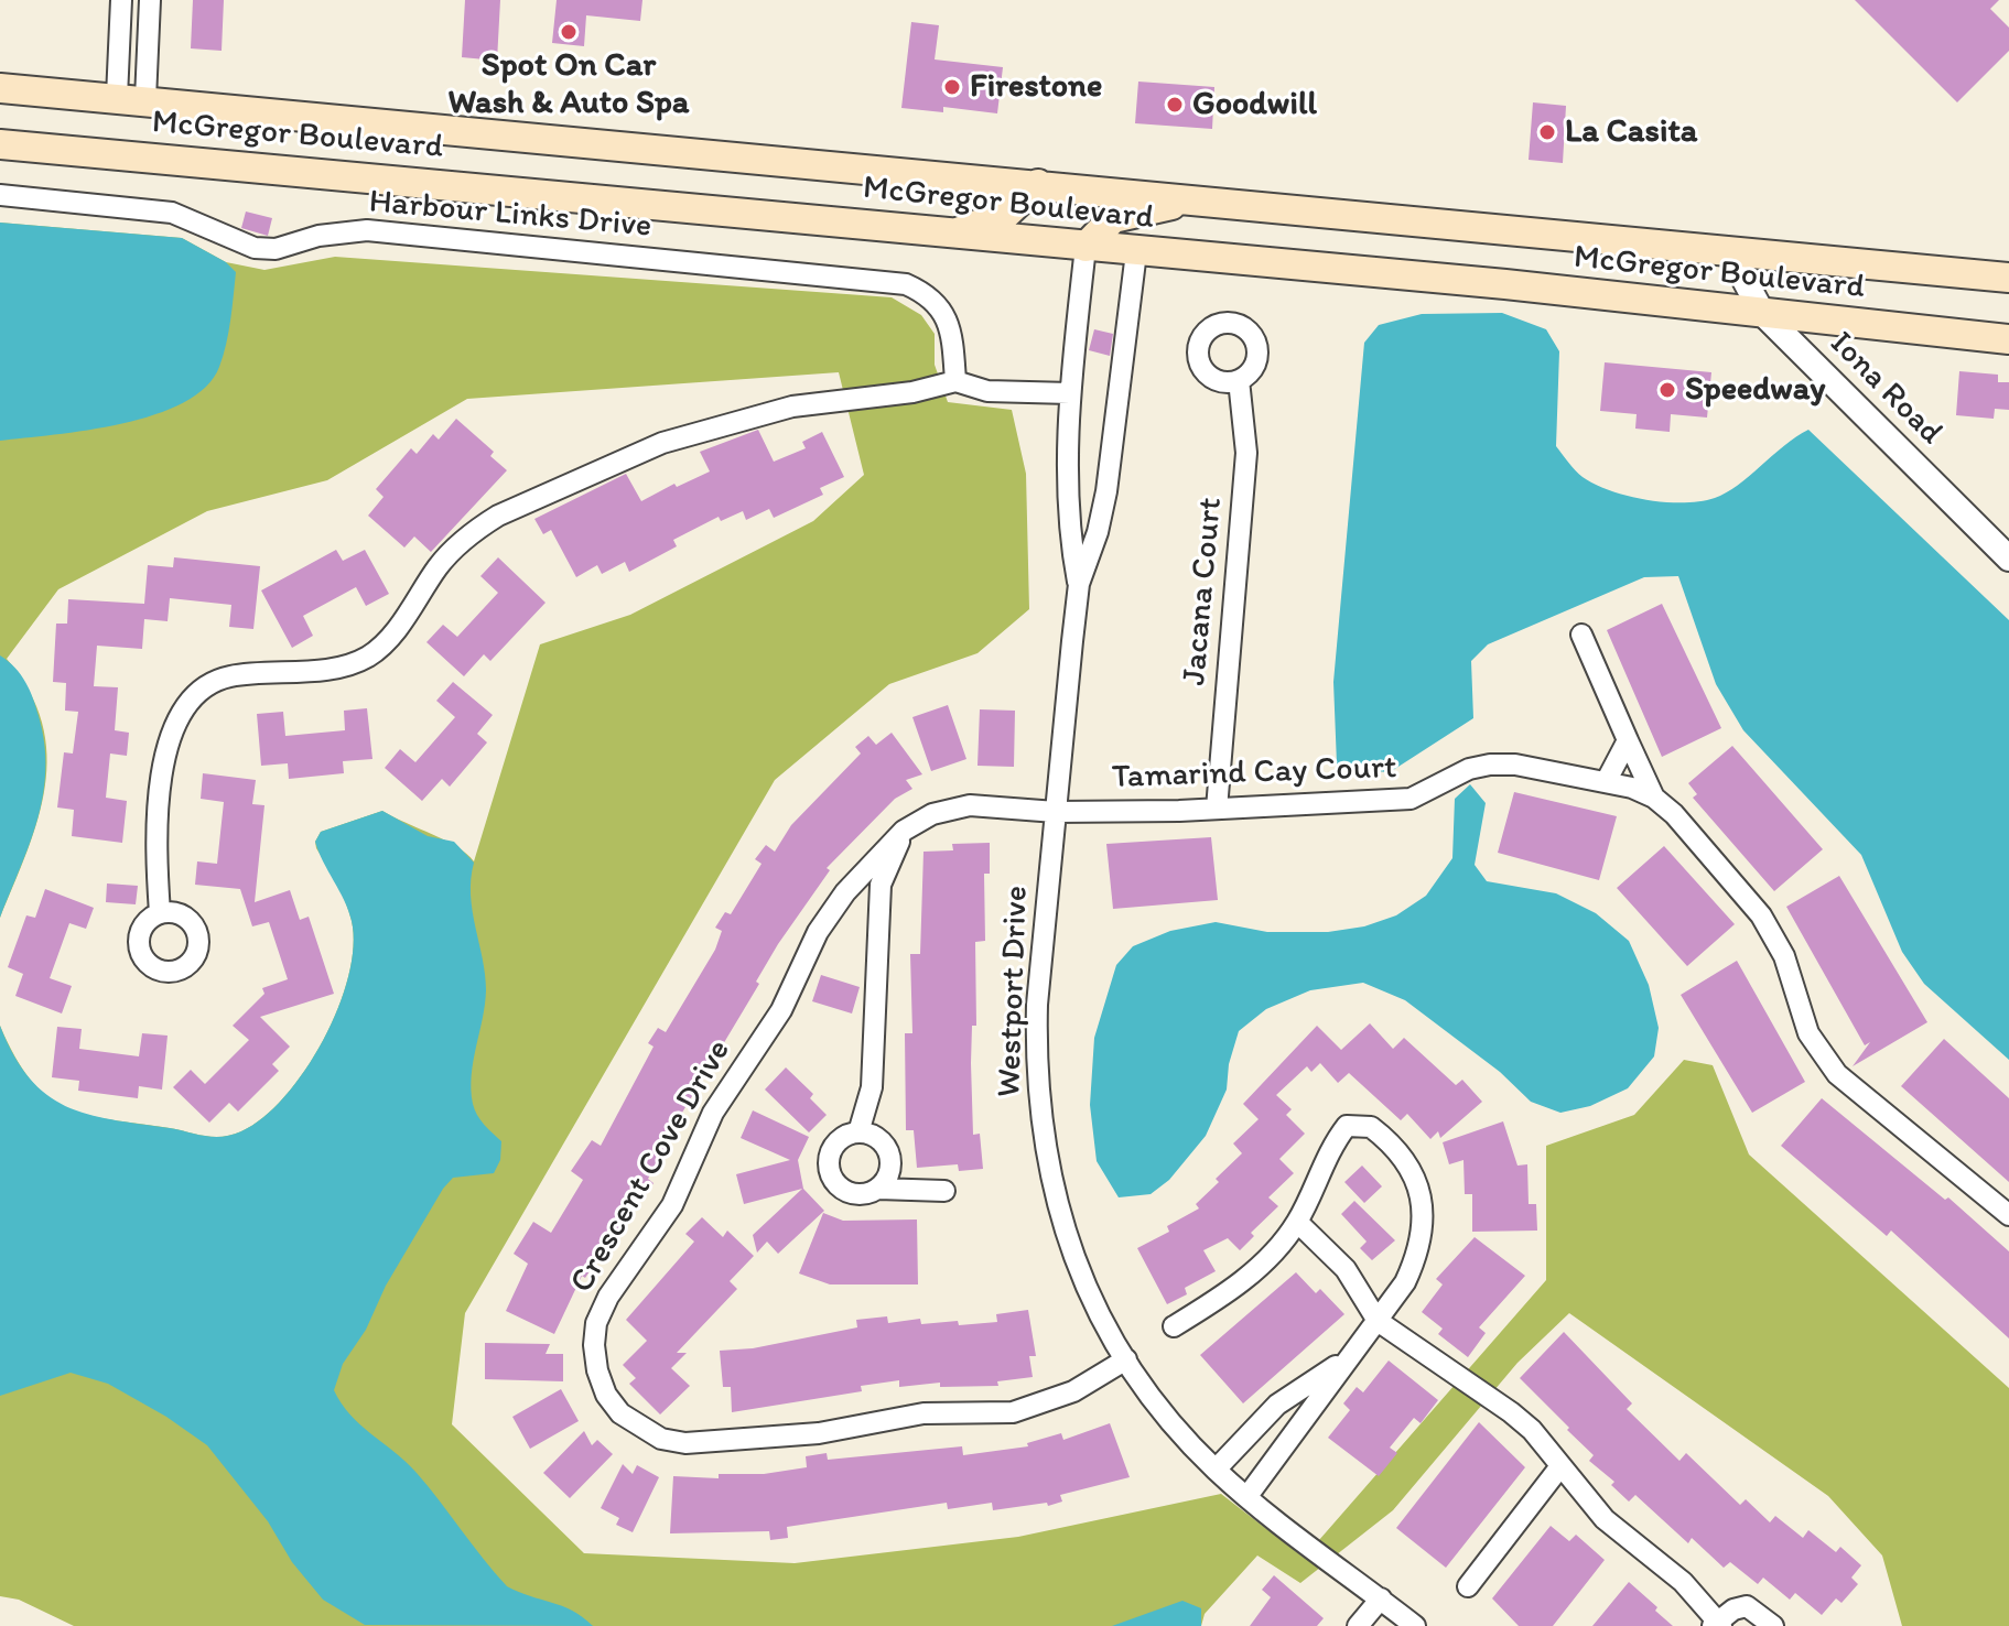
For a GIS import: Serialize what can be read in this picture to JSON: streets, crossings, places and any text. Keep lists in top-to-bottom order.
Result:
{
  "streets": {
    "main road": ["McGregor Boulevard"],
    "street": [
      "Harbour Links Drive",
      "Iona Road",
      "Jacana Court",
      "Tamarind Cay Court",
      "Westport Drive",
      "Crescent Cove Drive"
    ]
  },
  "crossings": [
    ["McGregor Boulevard", "Iona Road"],
    ["McGregor Boulevard", "Westport Drive"],
    ["Jacana Court", "Tamarind Cay Court"],
    ["Tamarind Cay Court", "Westport Drive"],
    ["Tamarind Cay Court", "Crescent Cove Drive"],
    ["Westport Drive", "Crescent Cove Drive"]
  ],
  "places": [
    "Spot On Car Wash & Auto Spa",
    "Firestone",
    "Goodwill",
    "La Casita",
    "Speedway"
  ]
}
